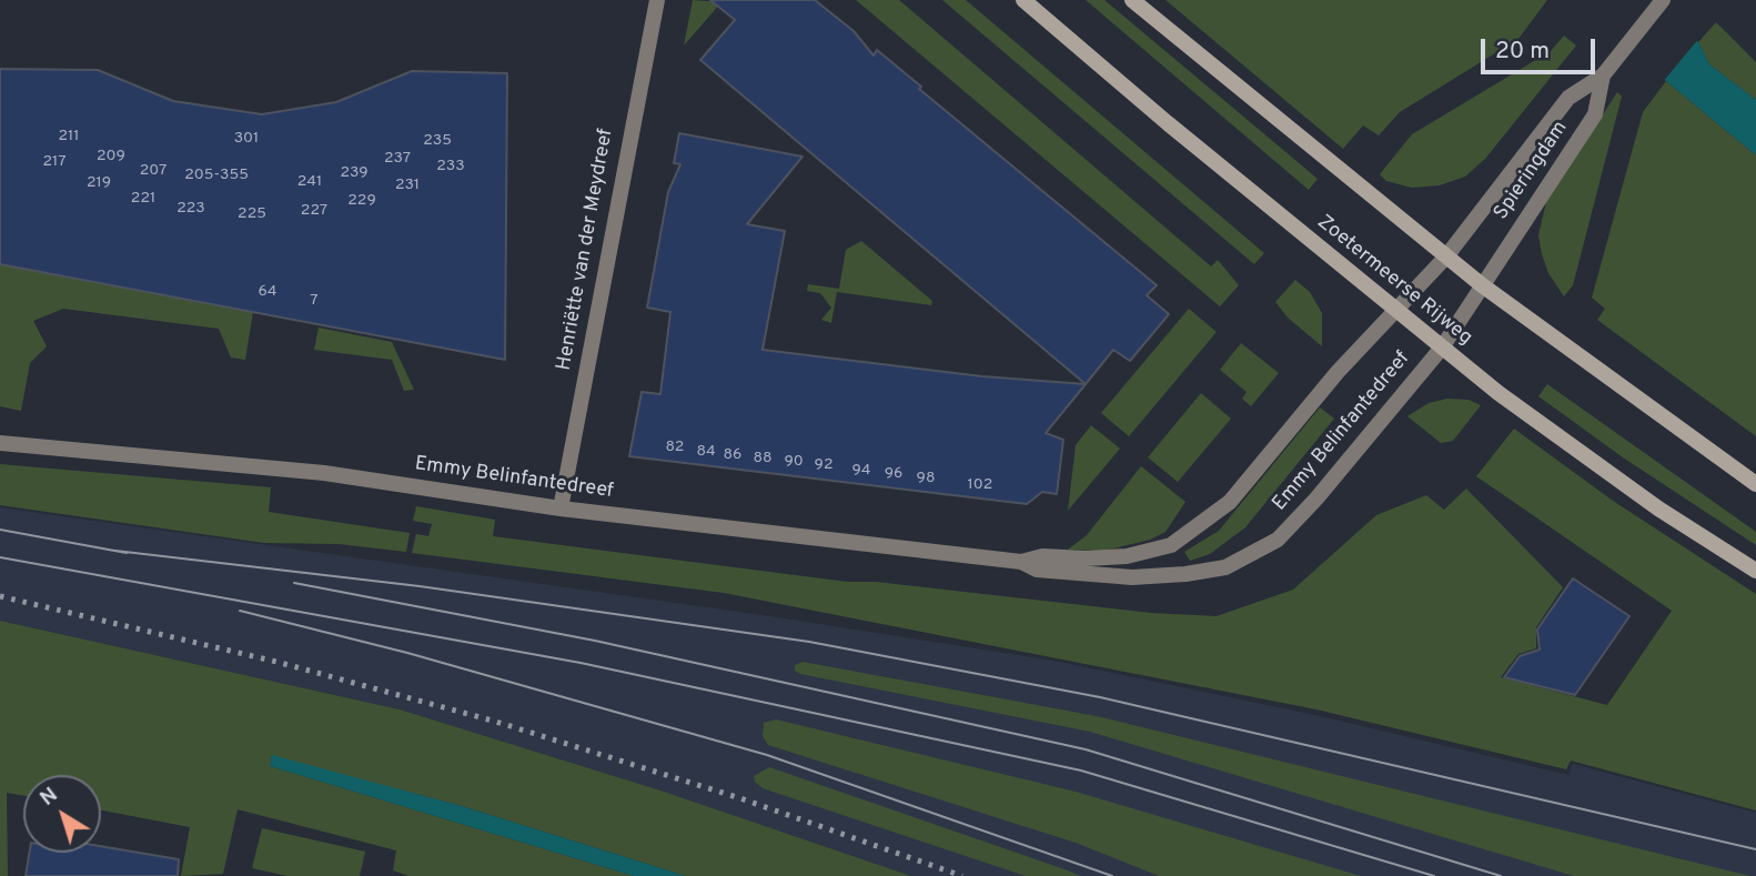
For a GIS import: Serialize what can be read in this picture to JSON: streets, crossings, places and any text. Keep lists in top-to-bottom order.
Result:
{
  "streets": {
    "main road": ["Zoetermeerse Rijweg"],
    "street": ["Spieringdam", "Henriëtte van der Meydreef", "Emmy Belinfantedreef"]
  },
  "crossings": [
    ["Spieringdam", "Emmy Belinfantedreef"],
    ["Henriëtte van der Meydreef", "Emmy Belinfantedreef"],
    ["Zoetermeerse Rijweg", "Emmy Belinfantedreef"]
  ],
  "house_numbers": [
    "211",
    "301",
    "235",
    "209",
    "237",
    "217",
    "233",
    "207",
    "239",
    "205-355",
    "241",
    "219",
    "231",
    "221",
    "229",
    "223",
    "227",
    "225",
    "64",
    "7",
    "82",
    "84",
    "86",
    "88",
    "90",
    "92",
    "94",
    "96",
    "98",
    "102"
  ],
  "scale_bar": "20 m",
  "north": "top left"
}
